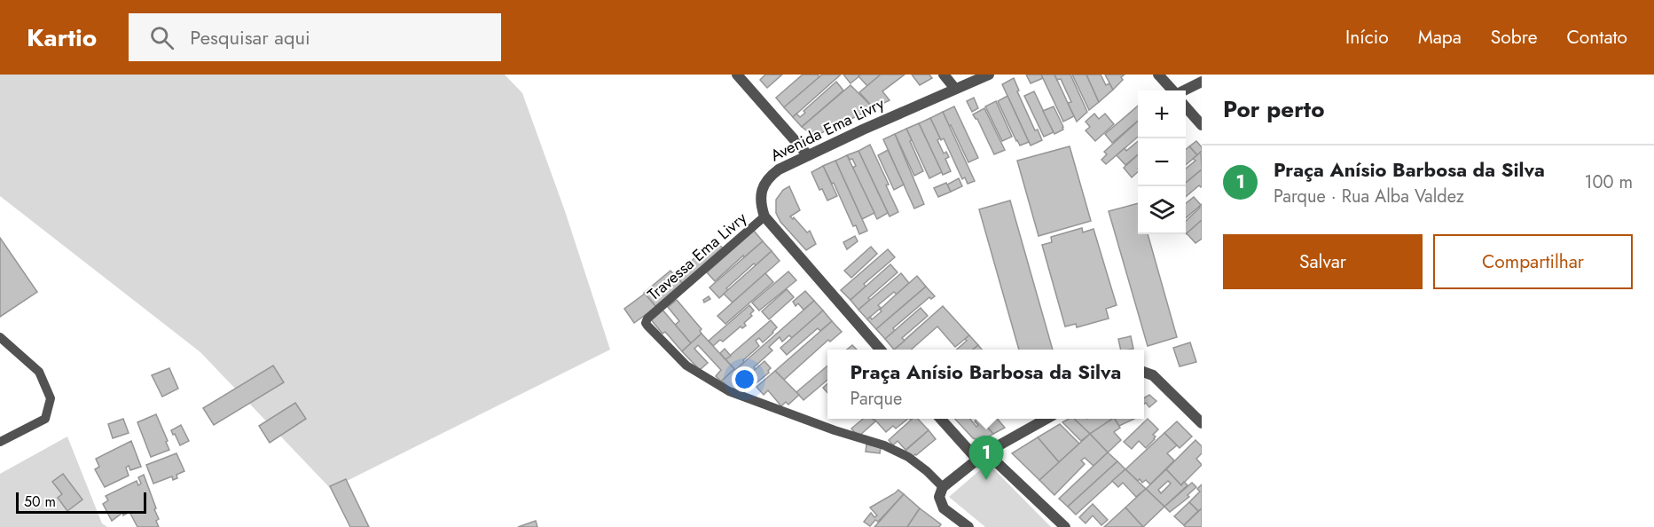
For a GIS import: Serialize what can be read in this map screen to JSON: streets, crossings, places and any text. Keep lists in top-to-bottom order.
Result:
{
  "streets": {
    "street": ["Avenida Ema Livry"],
    "lane": ["Travessa Ema Livry"]
  },
  "crossings": [
    ["Avenida Ema Livry", "Travessa Ema Livry"]
  ],
  "scale_bar": "50 m",
  "page": {
    "header": "Kartio",
    "search": "Pesquisar aqui",
    "nav": [
      "Início",
      "Mapa",
      "Sobre",
      "Contato"
    ],
    "heading": "Por perto",
    "map_buttons": ["+", "−"],
    "list": [
      {
        "mark": "1",
        "name": "Praça Anísio Barbosa da Silva",
        "note": "Parque · Rua Alba Valdez",
        "value": "100 m"
      }
    ],
    "buttons": ["Salvar", "Compartilhar"],
    "popup": ["Praça Anísio Barbosa da Silva", "Parque"],
    "pins": "1",
    "scale": "50 m"
  }
}
